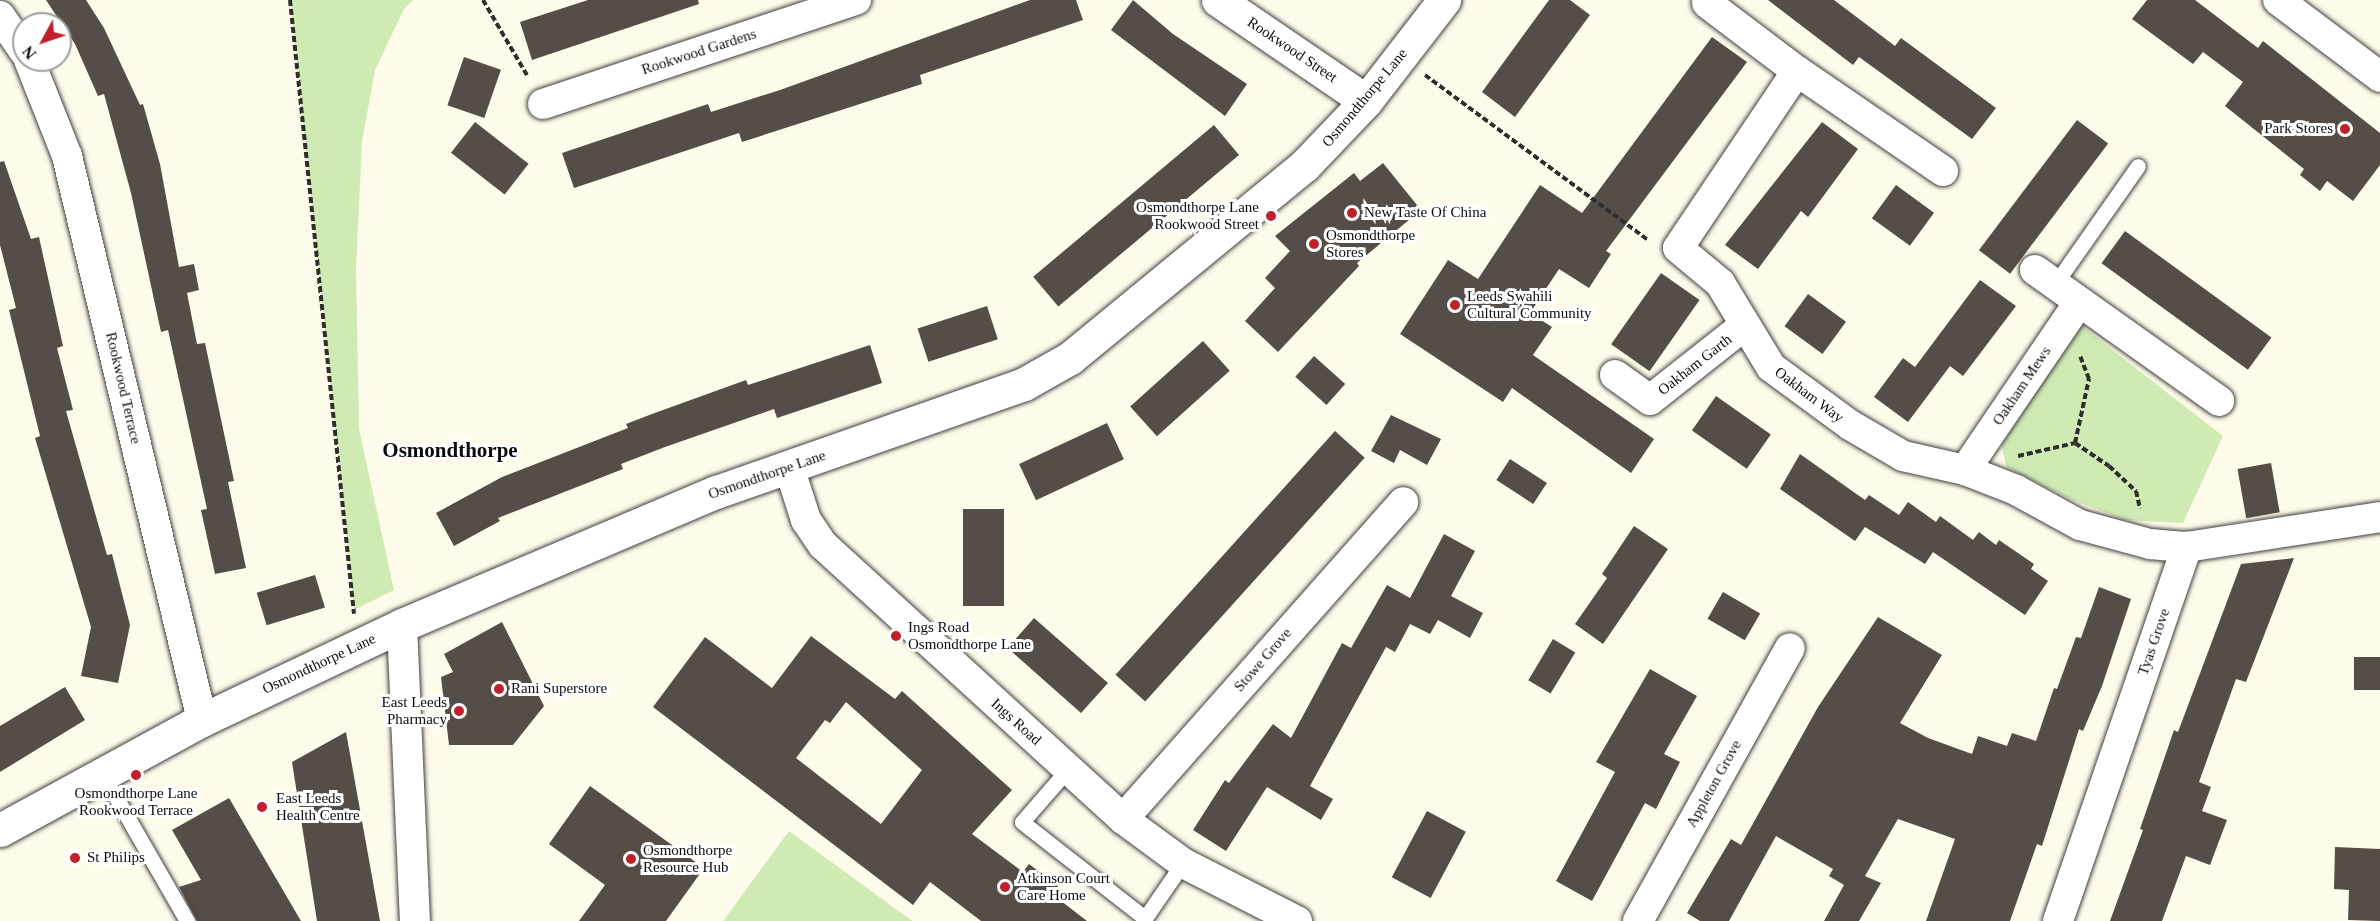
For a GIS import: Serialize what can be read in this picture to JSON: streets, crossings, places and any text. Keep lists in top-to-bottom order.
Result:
{
  "streets": {
    "street": [
      "Rookwood Street",
      "Rookwood Gardens",
      "Osmondthorpe Lane",
      "Oakham Garth",
      "Oakham Mews",
      "Rookwood Terrace",
      "Oakham Way",
      "Tyas Grove",
      "Stowe Grove",
      "Ings Road",
      "Appleton Grove"
    ]
  },
  "crossings": [
    ["Rookwood Street", "Osmondthorpe Lane"],
    ["Osmondthorpe Lane", "Rookwood Terrace"],
    ["Osmondthorpe Lane", "Ings Road"],
    ["Oakham Garth", "Oakham Way"],
    ["Oakham Mews", "Oakham Way"],
    ["Oakham Way", "Tyas Grove"],
    ["Stowe Grove", "Ings Road"]
  ],
  "districts": ["Osmondthorpe"],
  "places": [
    "Park Stores",
    "New Taste Of China",
    "Osmondthorpe Lane Rookwood Street",
    "Osmondthorpe Stores",
    "Leeds Swahili Cultural Community",
    "Ings Road Osmondthorpe Lane",
    "Rani Superstore",
    "East Leeds Pharmacy",
    "Osmondthorpe Lane Rookwood Terrace",
    "East Leeds Health Centre",
    "St Philips",
    "Osmondthorpe Resource Hub",
    "Atkinson Court Care Home"
  ],
  "north": "bottom left"
}
